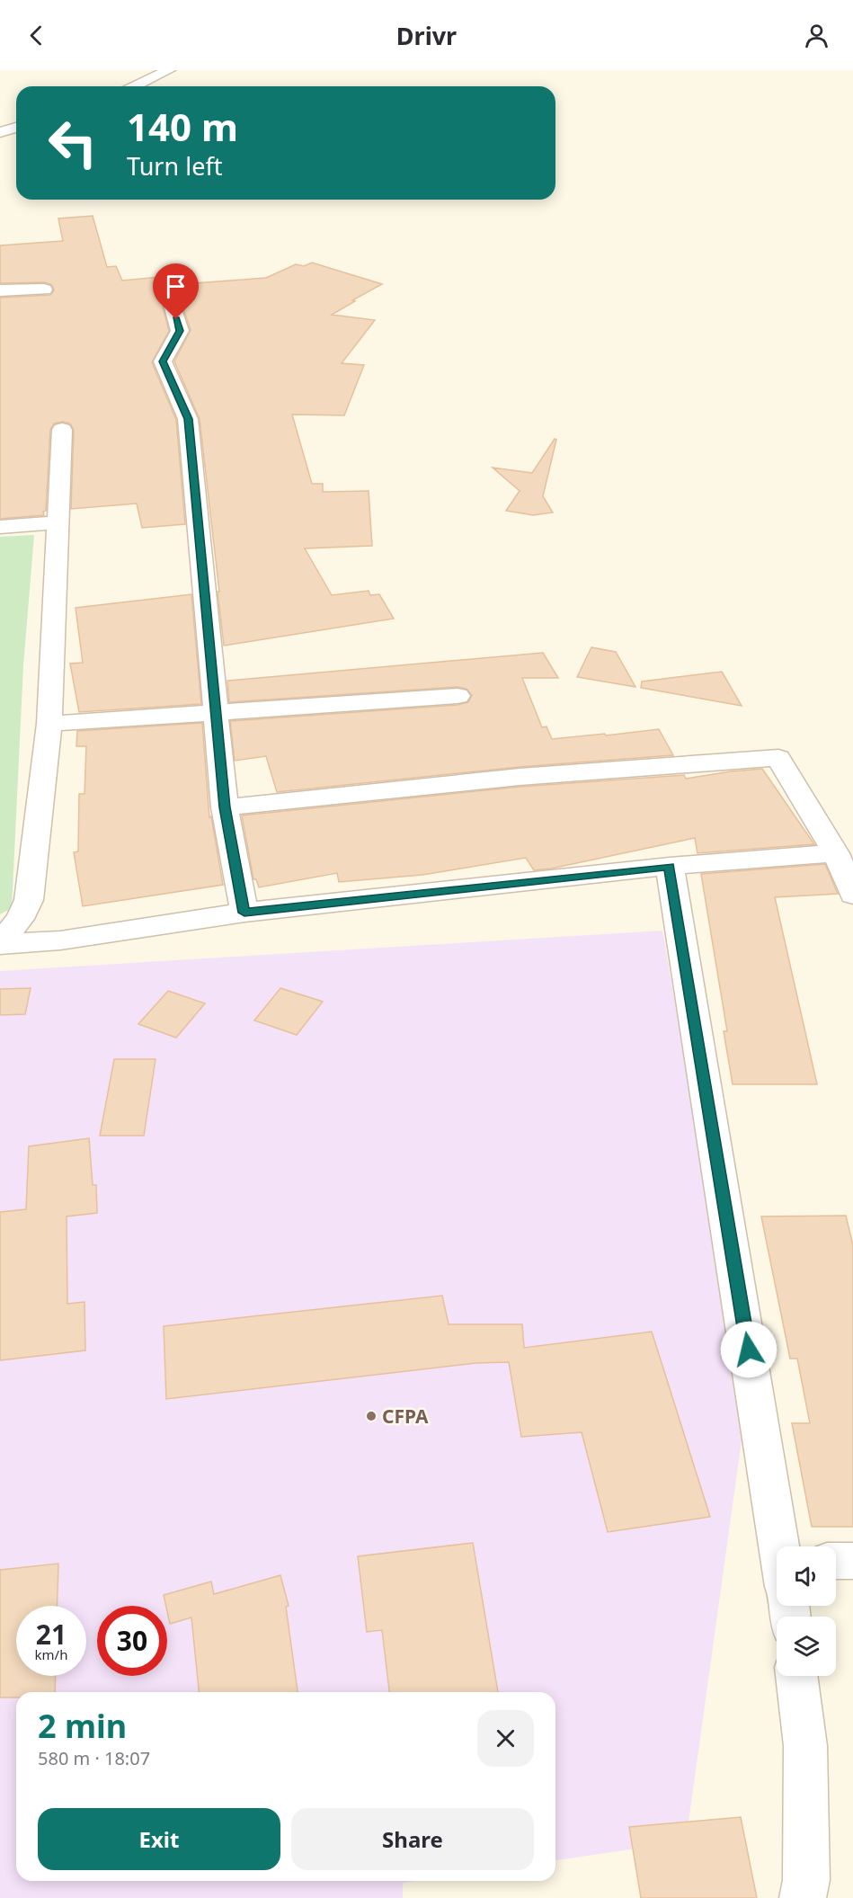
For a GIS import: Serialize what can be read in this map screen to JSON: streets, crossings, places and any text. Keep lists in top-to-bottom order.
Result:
{
  "places": ["CFPA"],
  "page": {
    "header": "Drivr",
    "turn": ["140 m", "Turn left"],
    "speed": "21 km/h",
    "limit": "30",
    "heading": ["2 min", "580 m · 18:07"],
    "buttons": ["Exit", "Share"]
  }
}
